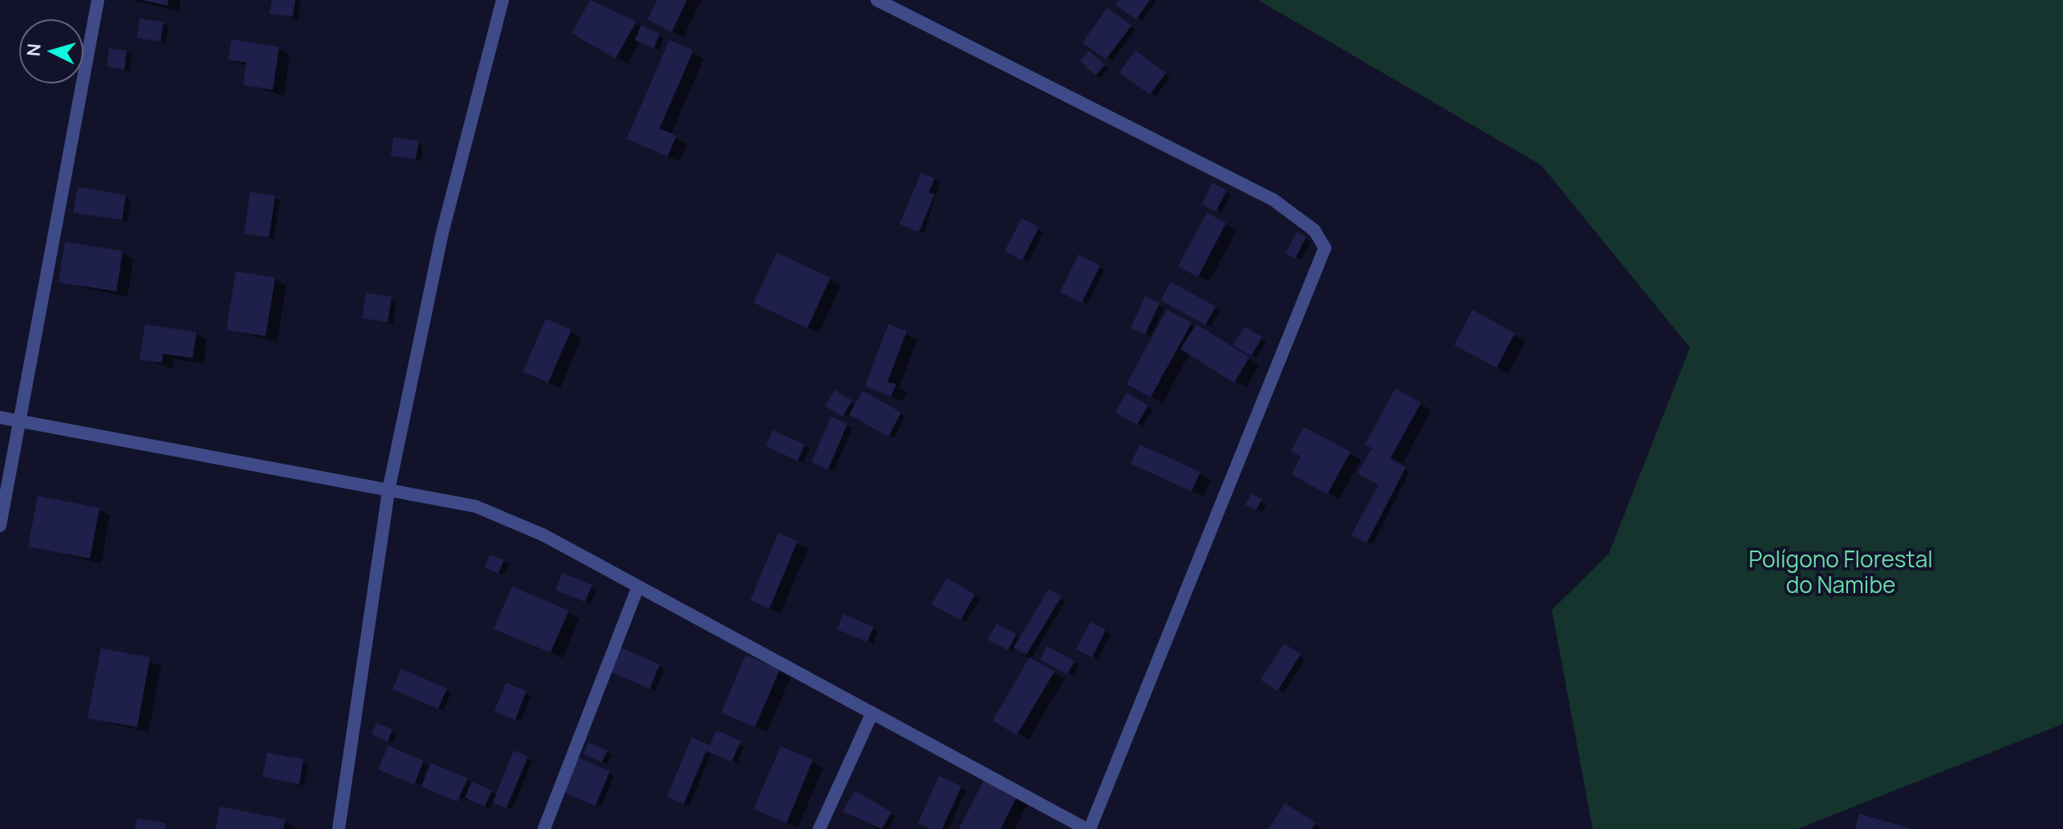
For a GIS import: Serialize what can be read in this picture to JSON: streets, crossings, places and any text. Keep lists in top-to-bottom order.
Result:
{
  "parks": ["Polígono Florestal do Namibe"],
  "north": "left"
}
